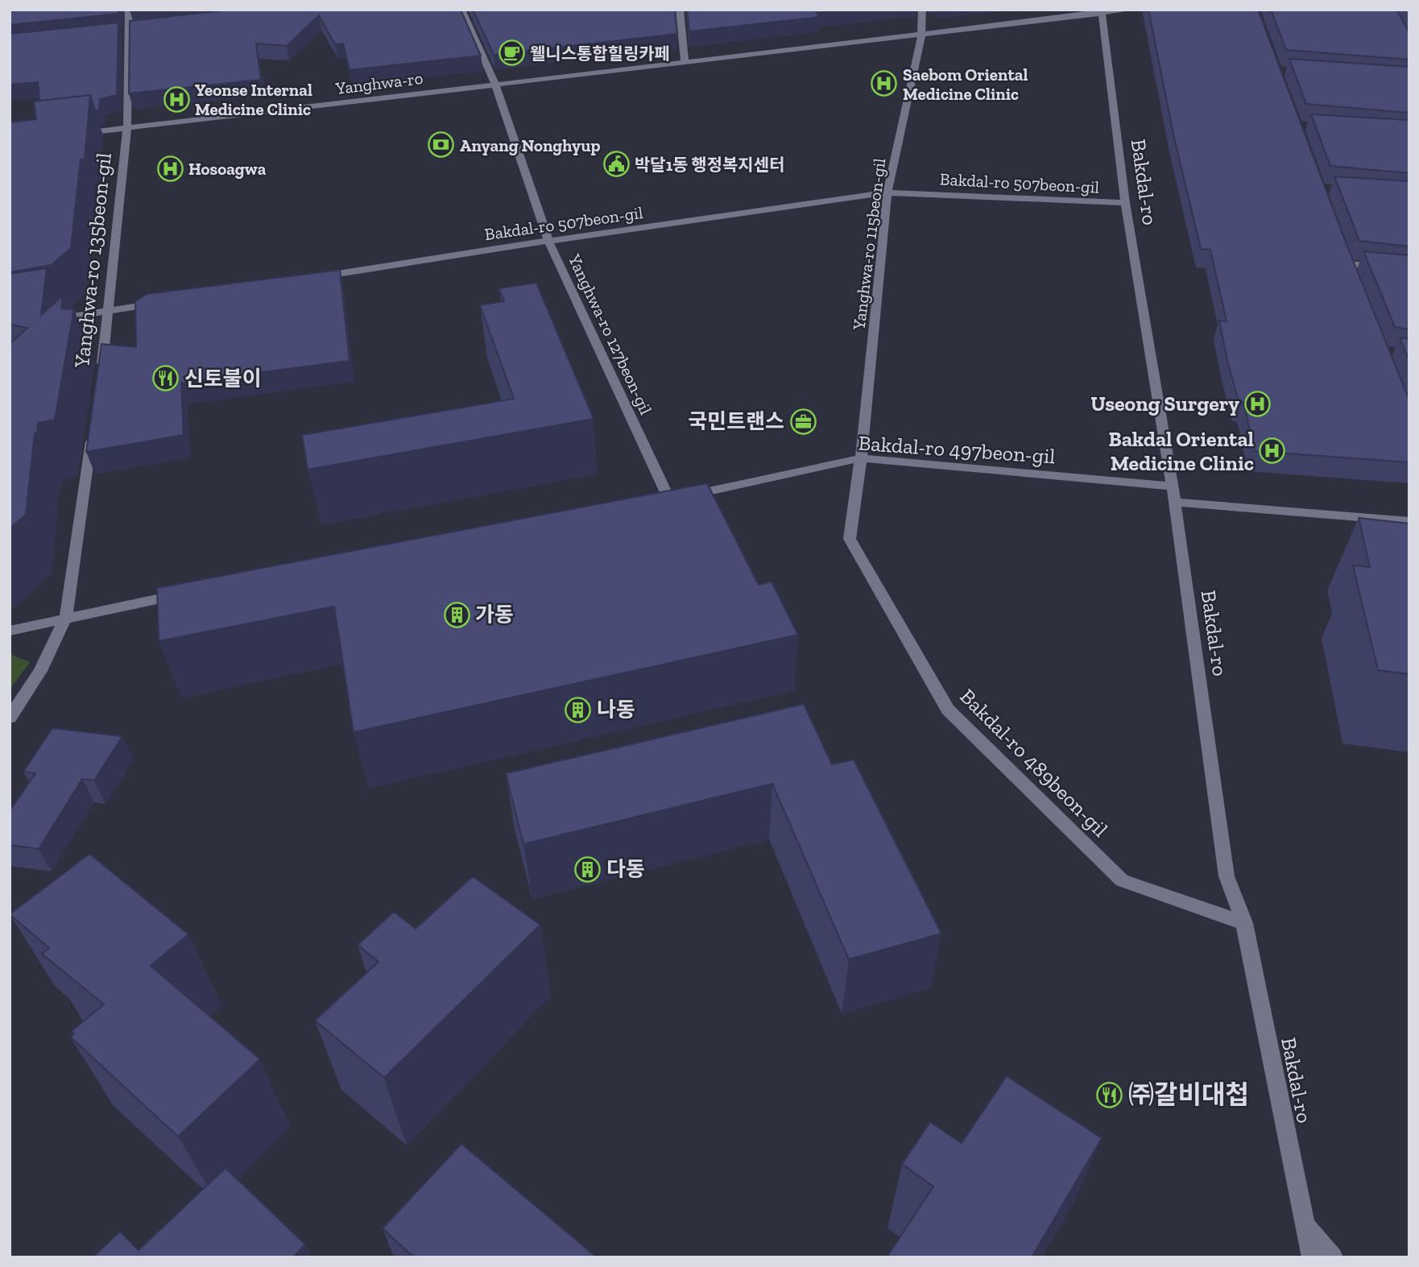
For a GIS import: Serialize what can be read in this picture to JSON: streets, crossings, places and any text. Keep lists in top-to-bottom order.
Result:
{
  "streets": {
    "street": [
      "Yanghwa-ro",
      "Bakdal-ro",
      "Bakdal-ro 507beon-gil",
      "Yanghwa-ro 115beon-gil",
      "Yanghwa-ro 135beon-gil",
      "Yanghwa-ro 127beon-gil",
      "Bakdal-ro 497beon-gil",
      "Bakdal-ro 489beon-gil"
    ]
  },
  "crossings": [
    ["Yanghwa-ro", "Bakdal-ro"],
    ["Yanghwa-ro", "Yanghwa-ro 115beon-gil"],
    ["Yanghwa-ro", "Yanghwa-ro 135beon-gil"],
    ["Yanghwa-ro", "Yanghwa-ro 127beon-gil"],
    ["Bakdal-ro", "Bakdal-ro 507beon-gil"],
    ["Bakdal-ro", "Bakdal-ro 497beon-gil"],
    ["Bakdal-ro", "Bakdal-ro 489beon-gil"],
    ["Bakdal-ro 507beon-gil", "Yanghwa-ro 115beon-gil"],
    ["Bakdal-ro 507beon-gil", "Yanghwa-ro 127beon-gil"],
    ["Yanghwa-ro 115beon-gil", "Bakdal-ro 497beon-gil"],
    ["Yanghwa-ro 115beon-gil", "Bakdal-ro 489beon-gil"],
    ["Yanghwa-ro 127beon-gil", "Bakdal-ro 497beon-gil"],
    ["Bakdal-ro 497beon-gil", "Bakdal-ro 489beon-gil"]
  ],
  "places": {
    "cafe": ["웰니스통합힐링카페"],
    "hospital": [
      "Saebom Oriental Medicine Clinic",
      "Yeonse Internal Medicine Clinic",
      "Hosoagwa",
      "Useong Surgery",
      "Bakdal Oriental Medicine Clinic"
    ],
    "bank": ["Anyang Nonghyup"],
    "public building": ["박달1동 행정복지센터"],
    "restaurant": ["신토불이", "㈜갈비대첩"],
    "office": ["국민트랜스"],
    "building": ["가동", "나동", "다동"]
  }
}
